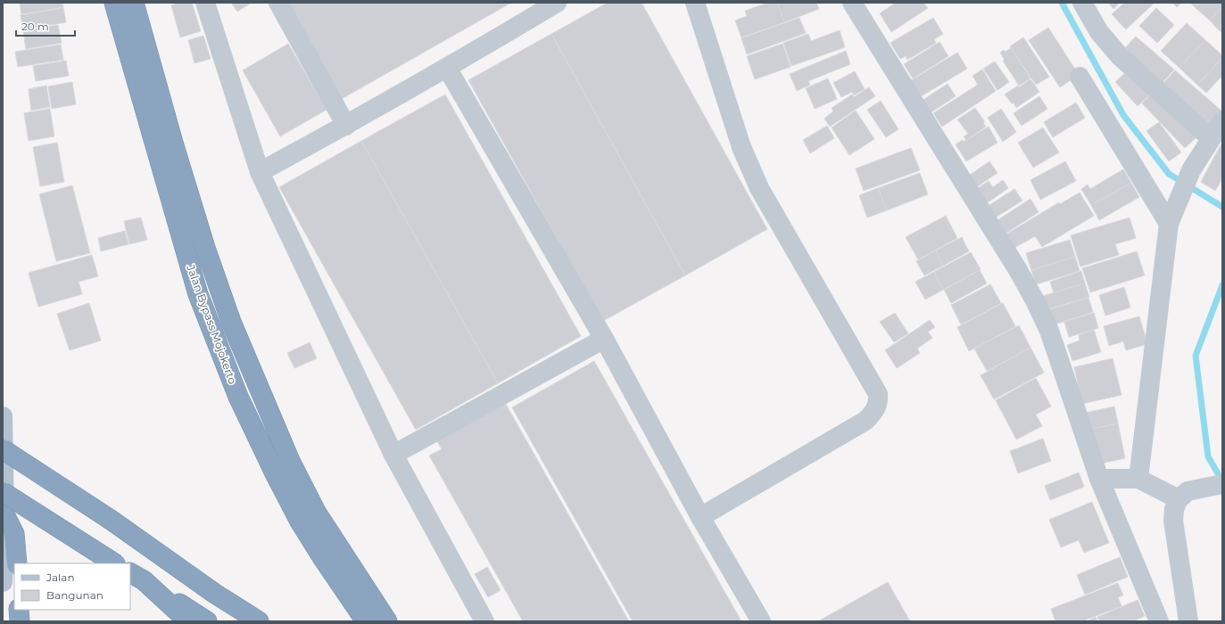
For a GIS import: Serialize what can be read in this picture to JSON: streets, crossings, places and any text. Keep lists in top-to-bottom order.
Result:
{
  "streets": {
    "highway": ["Jalan Bypass Mojokerto"]
  },
  "legend": ["Jalan", "Bangunan"],
  "scale_bar": "20 m"
}
